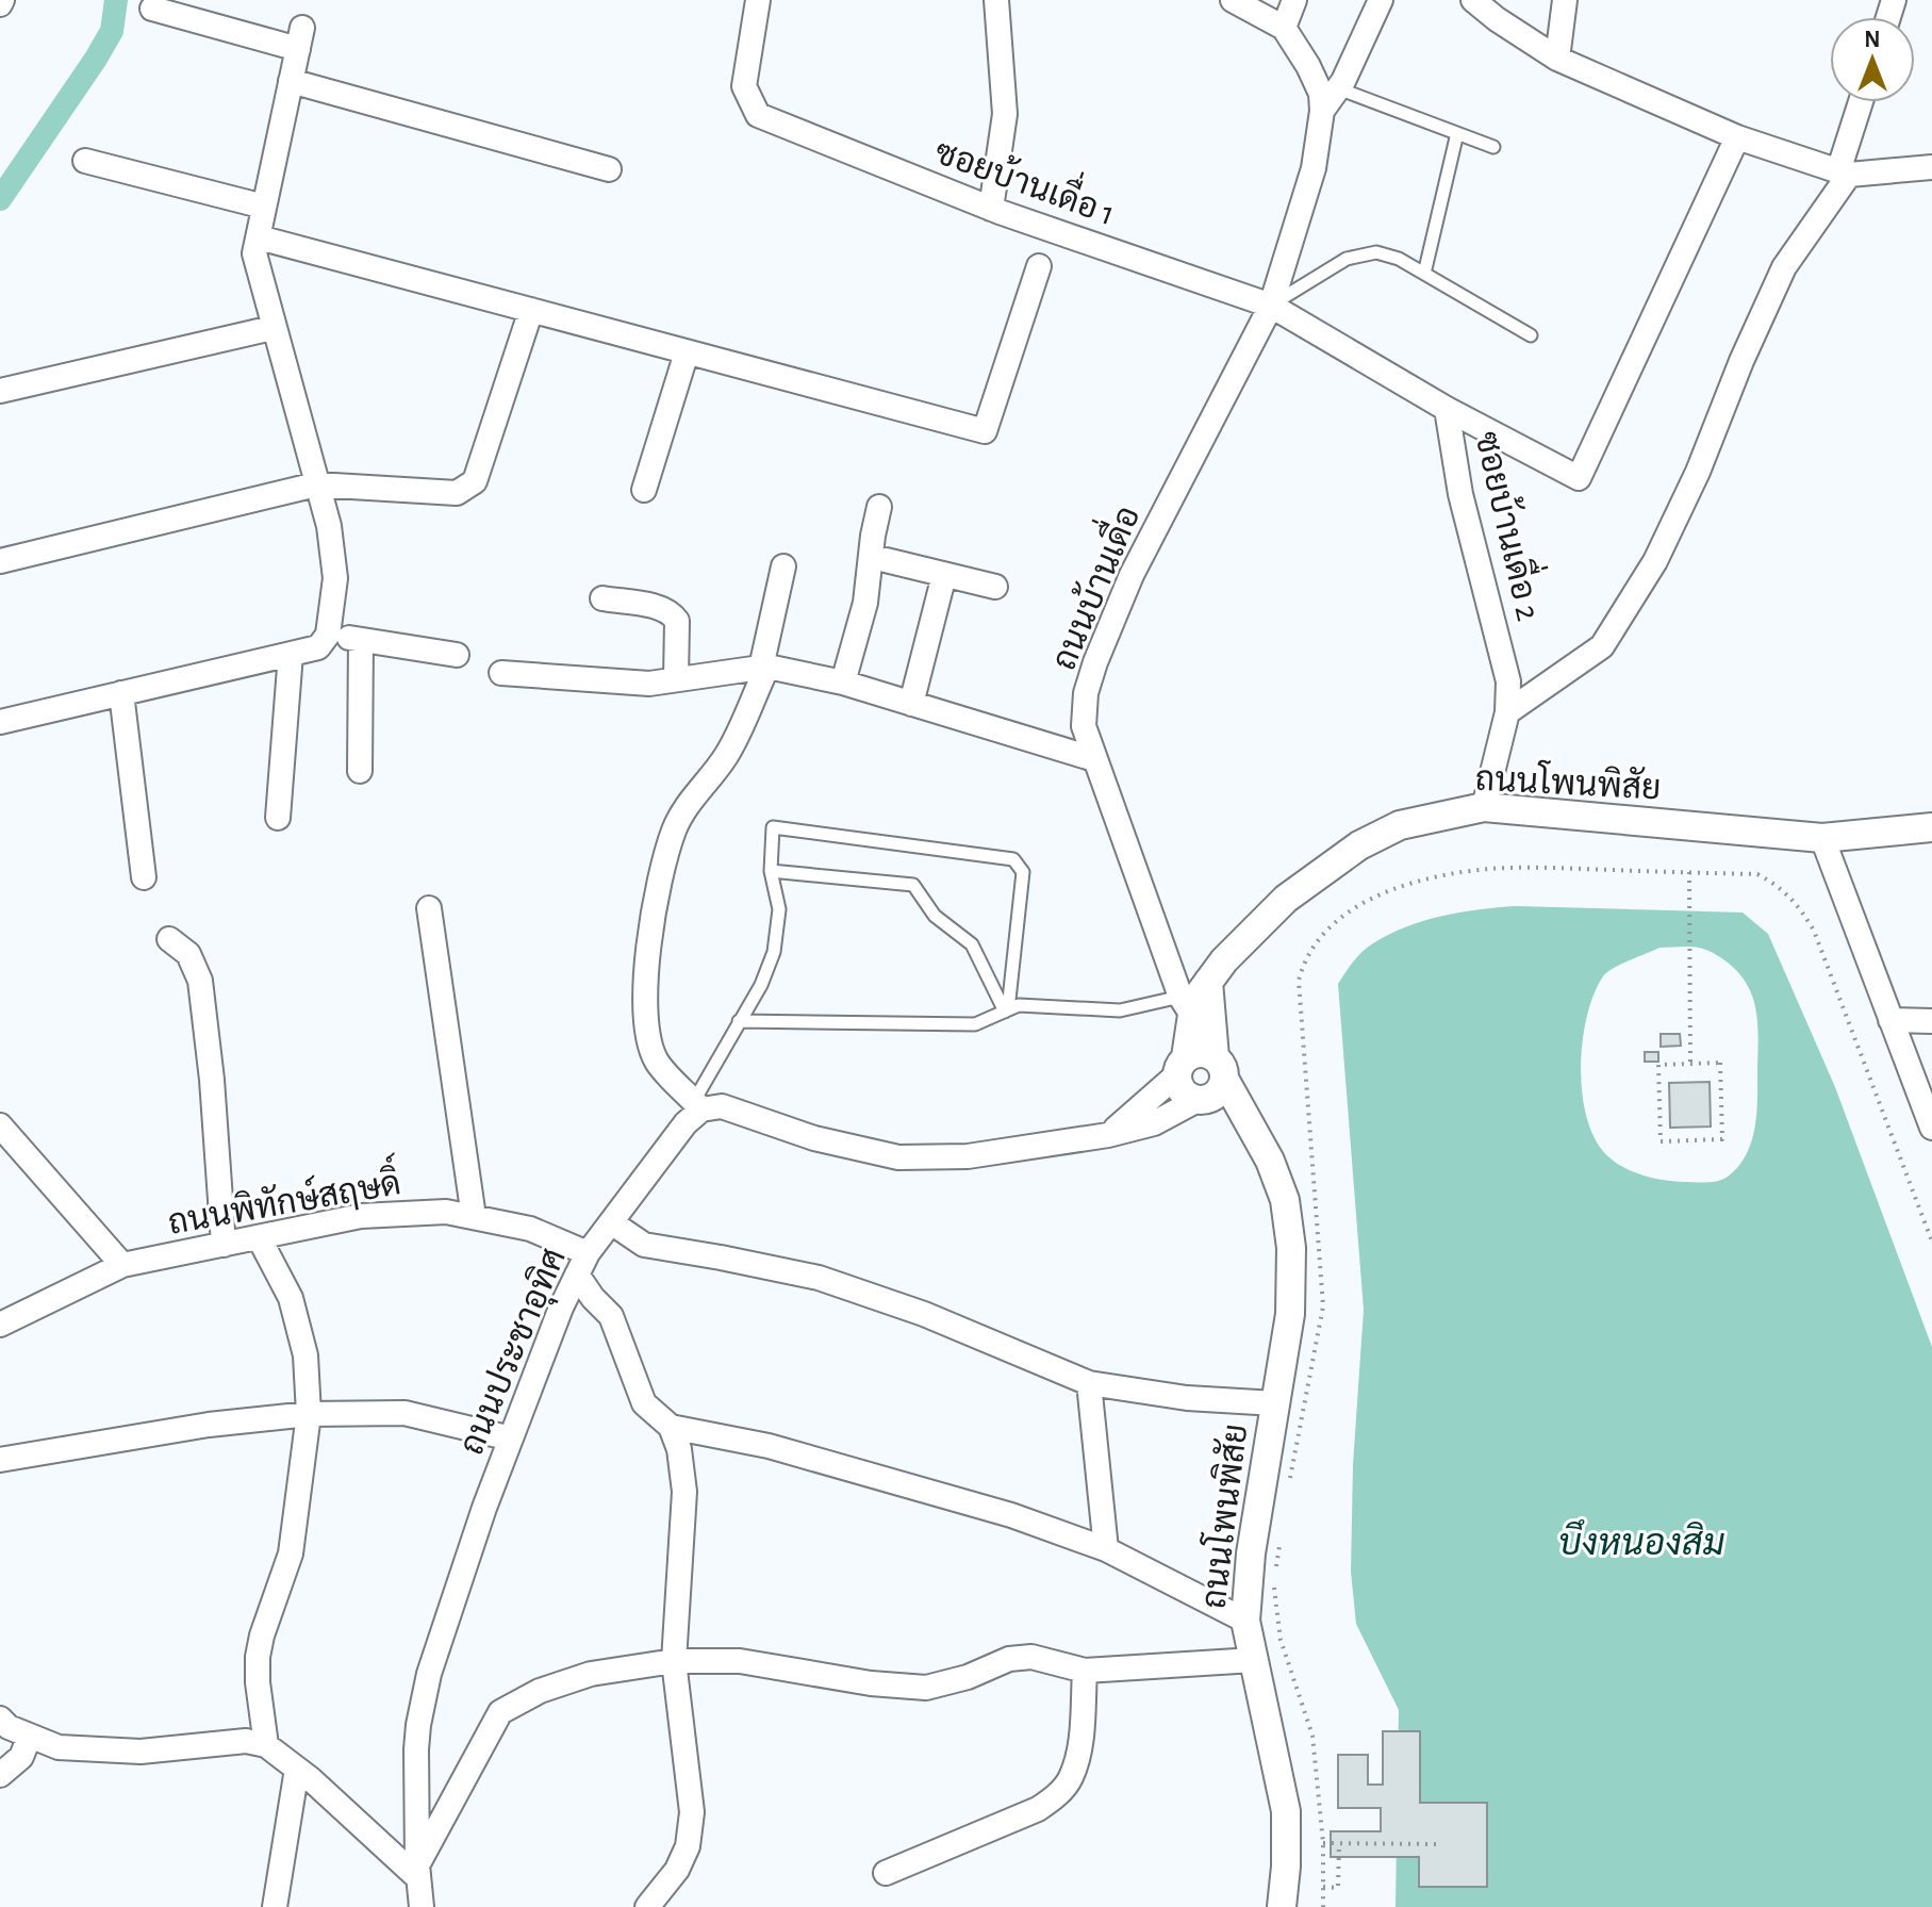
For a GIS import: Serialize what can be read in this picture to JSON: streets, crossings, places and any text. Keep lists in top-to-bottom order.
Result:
{
  "streets": {
    "street": [
      "ซอยบ้านเดื่อ 1",
      "ซอยบ้านเดื่อ 2",
      "ถนนบ้านเดื่อ",
      "ถนนโพนพิสัย",
      "ถนนพิทักษ์สฤษดิ์",
      "ถนนประชาอุทิศ"
    ]
  },
  "crossings": [
    ["ซอยบ้านเดื่อ 1", "ซอยบ้านเดื่อ 2"],
    ["ซอยบ้านเดื่อ 1", "ถนนบ้านเดื่อ"],
    ["ซอยบ้านเดื่อ 2", "ถนนบ้านเดื่อ"],
    ["ซอยบ้านเดื่อ 2", "ถนนโพนพิสัย"],
    ["ถนนบ้านเดื่อ", "ถนนโพนพิสัย"],
    ["ถนนพิทักษ์สฤษดิ์", "ถนนประชาอุทิศ"]
  ],
  "water": ["บึงหนองสิม"],
  "north": "top"
}
